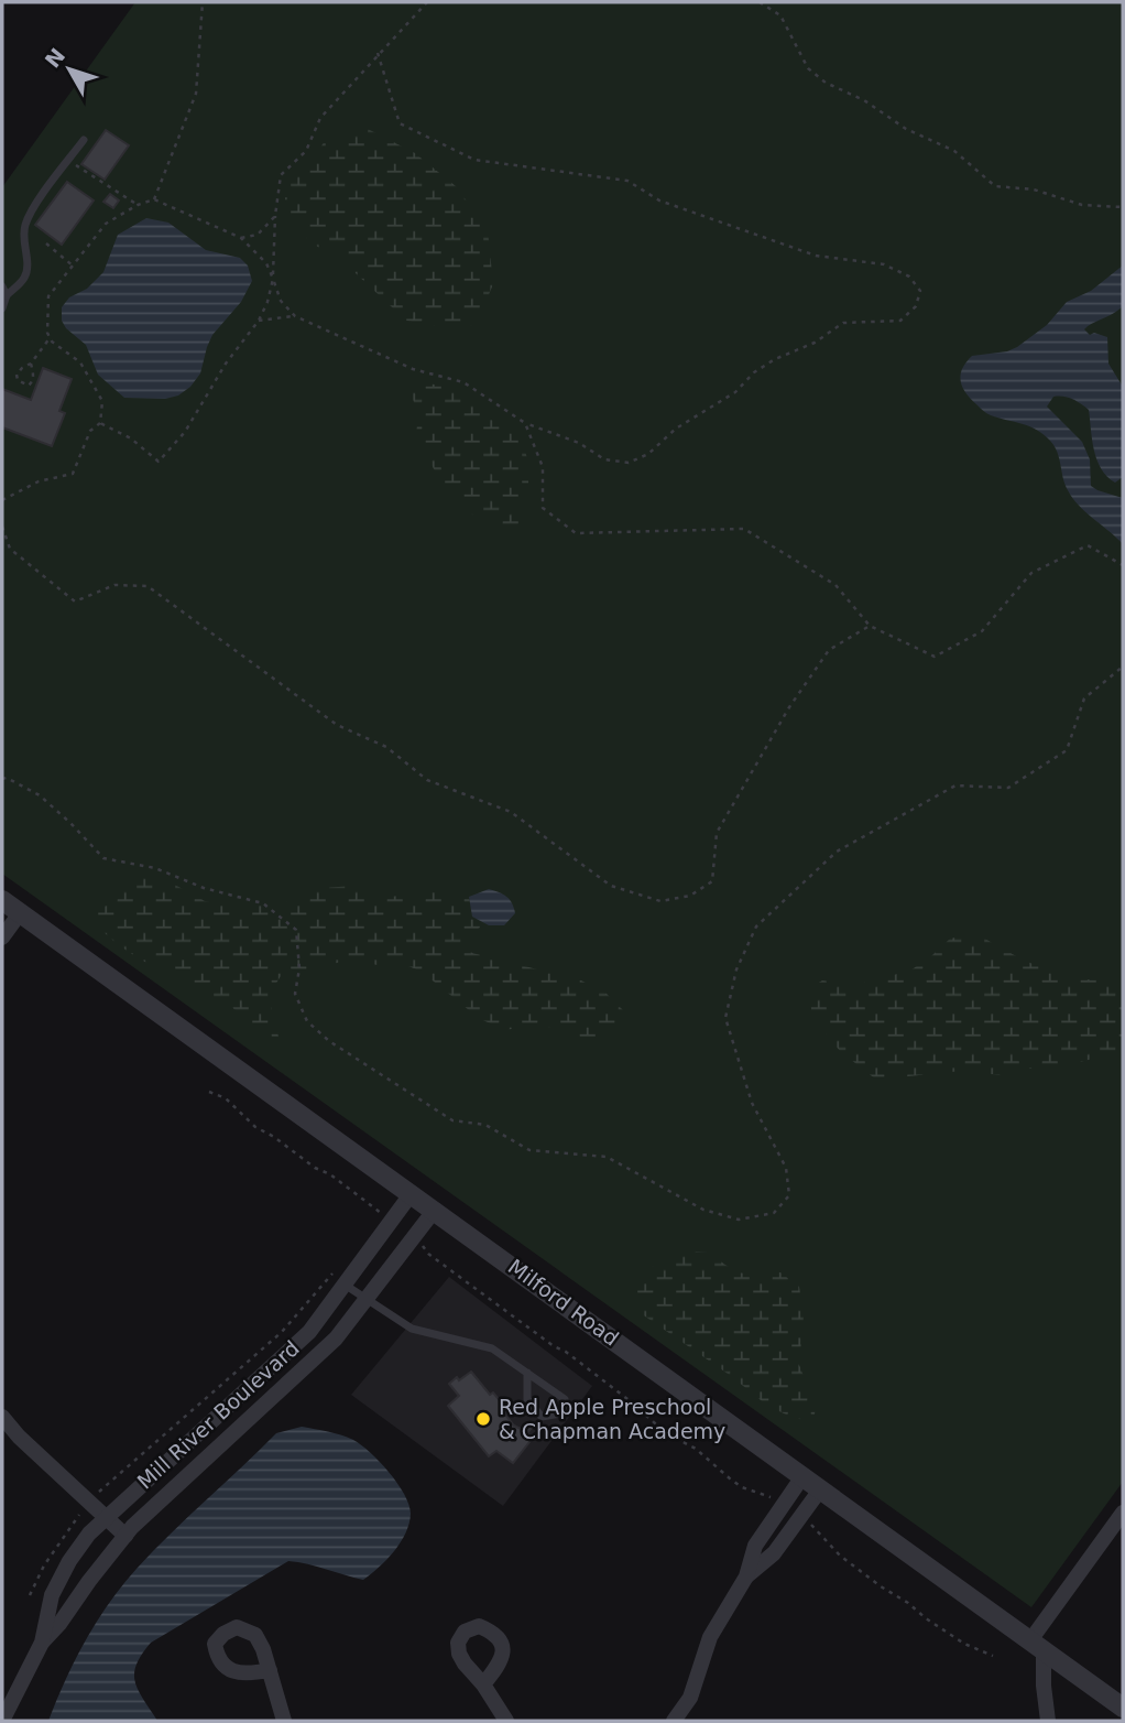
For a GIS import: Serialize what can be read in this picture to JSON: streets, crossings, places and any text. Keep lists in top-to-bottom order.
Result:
{
  "streets": {
    "street": ["Milford Road", "Mill River Boulevard"]
  },
  "crossings": [
    ["Milford Road", "Mill River Boulevard"]
  ],
  "places": ["Red Apple Preschool & Chapman Academy"],
  "north": "top left"
}
